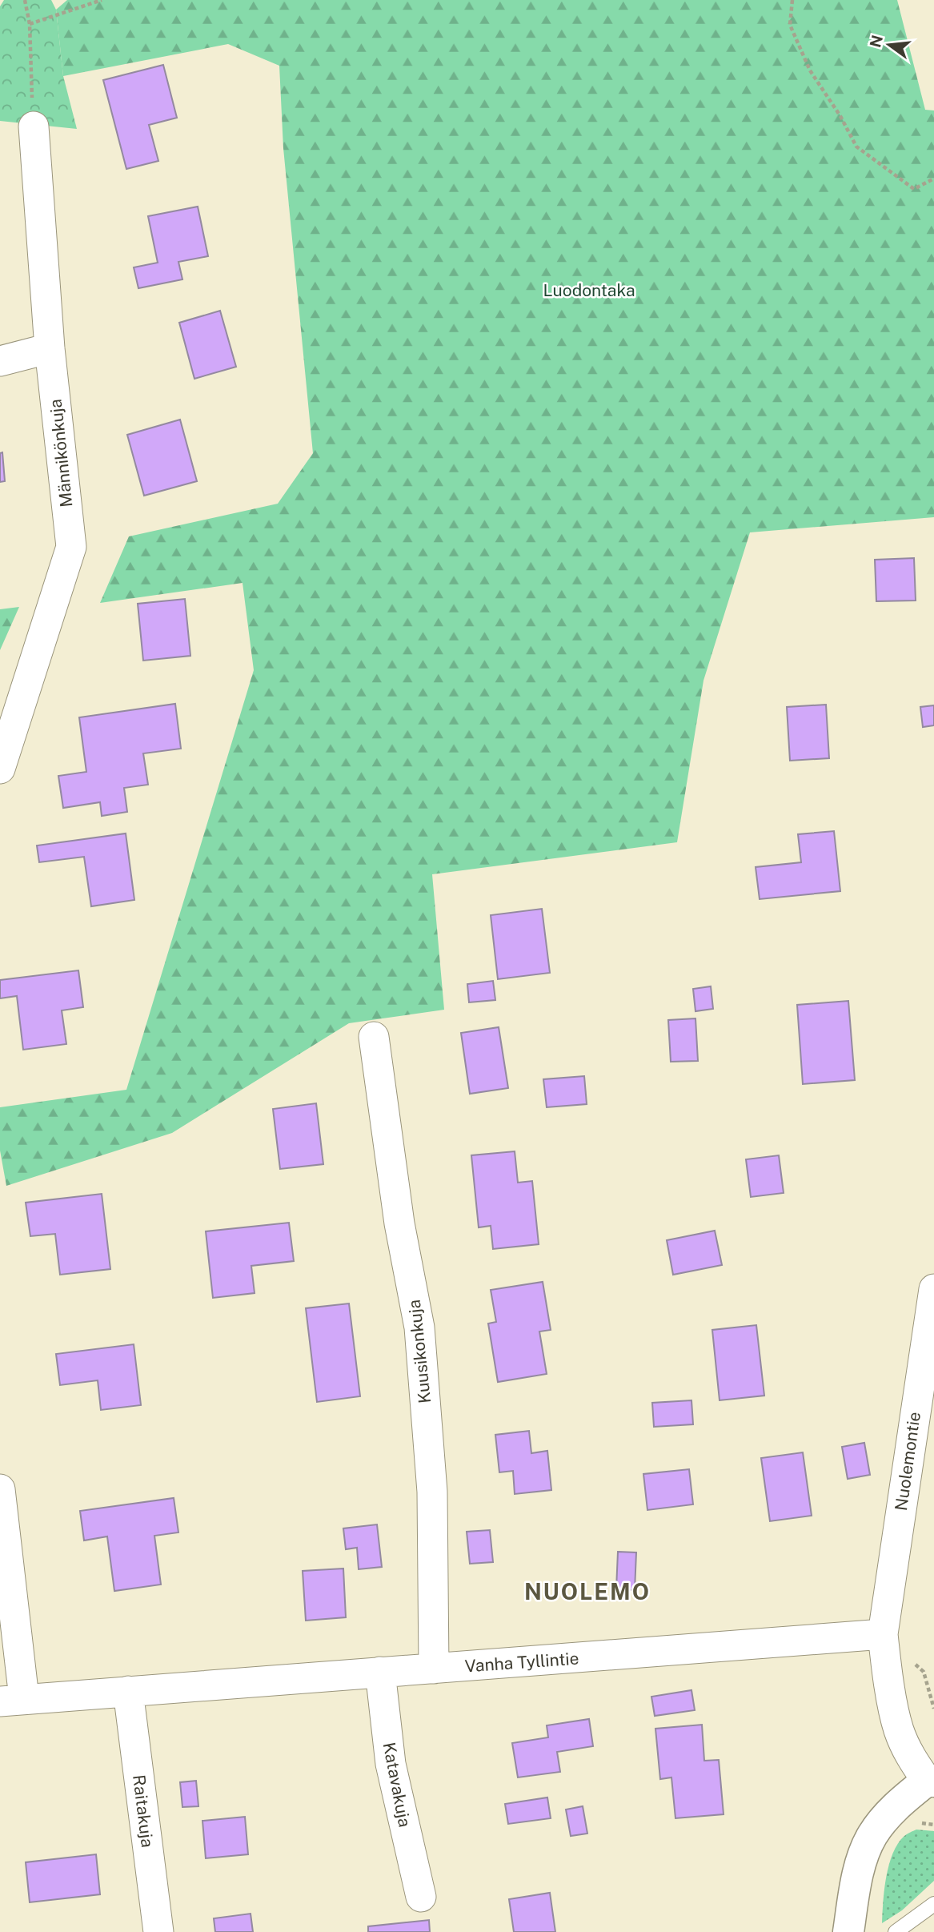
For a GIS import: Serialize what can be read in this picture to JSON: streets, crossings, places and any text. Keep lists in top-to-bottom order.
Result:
{
  "streets": {
    "street": [
      "Männikönkuja",
      "Kuusikonkuja",
      "Nuolemontie",
      "Vanha Tyllintie",
      "Katavakuja",
      "Raitakuja"
    ]
  },
  "crossings": [
    ["Kuusikonkuja", "Vanha Tyllintie"],
    ["Nuolemontie", "Vanha Tyllintie"],
    ["Vanha Tyllintie", "Katavakuja"],
    ["Vanha Tyllintie", "Raitakuja"]
  ],
  "districts": ["NUOLEMO"],
  "parks": ["Luodontaka"],
  "north": "left"
}
